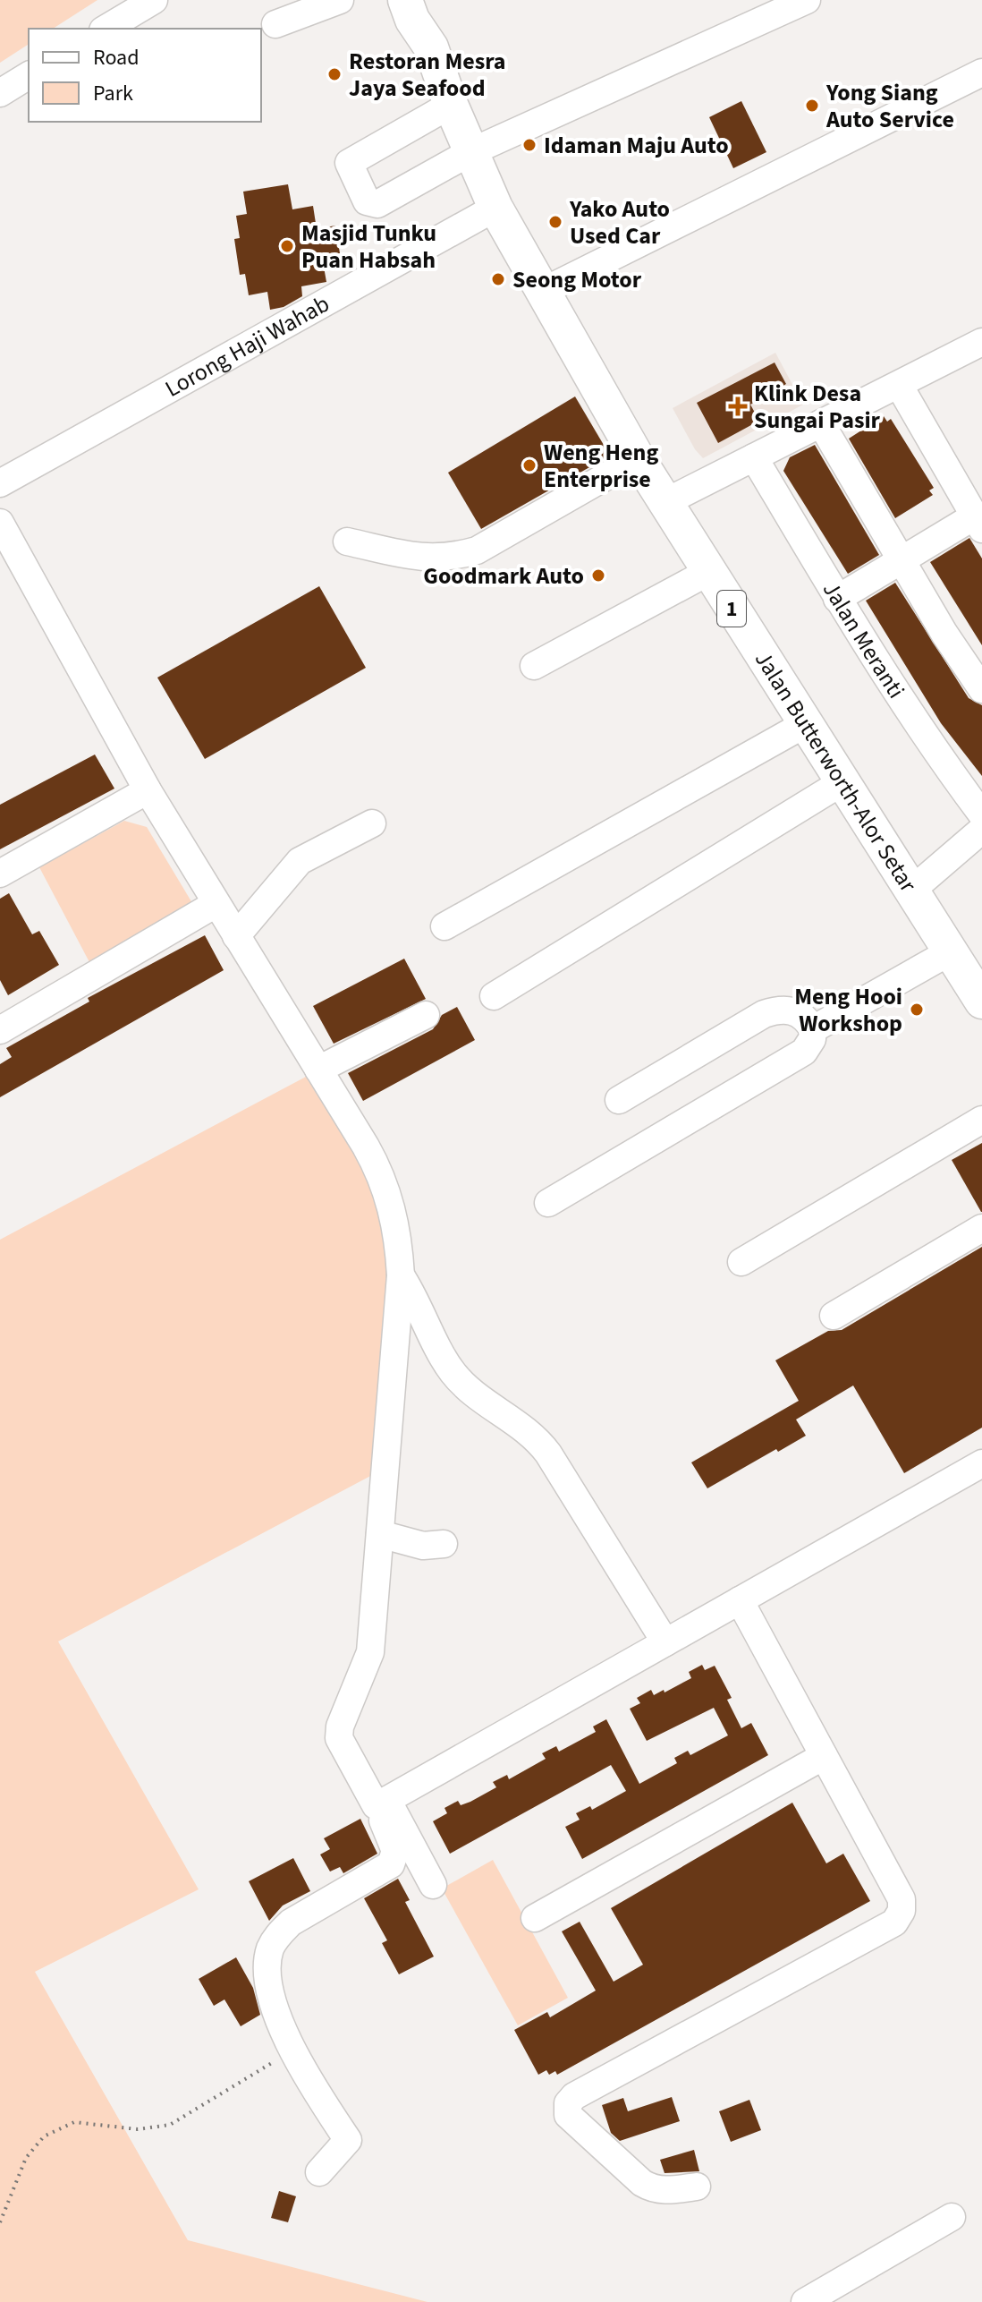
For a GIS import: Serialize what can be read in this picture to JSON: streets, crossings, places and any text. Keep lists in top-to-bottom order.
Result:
{
  "streets": {
    "main road": ["1", "Jalan Butterworth-Alor Setar"],
    "street": ["Lorong Haji Wahab", "Jalan Meranti"]
  },
  "crossings": [
    ["Lorong Haji Wahab", "1"],
    ["Lorong Haji Wahab", "Jalan Butterworth-Alor Setar"],
    ["1", "Jalan Butterworth-Alor Setar"]
  ],
  "places": {
    "other": [
      "Restoran Mesra Jaya Seafood",
      "Yong Siang Auto Service",
      "Idaman Maju Auto",
      "Yako Auto Used Car",
      "Masjid Tunku Puan Habsah",
      "Seong Motor",
      "Weng Heng Enterprise",
      "Goodmark Auto",
      "Meng Hooi Workshop"
    ],
    "health": ["Klink Desa Sungai Pasir"]
  },
  "legend": ["Road", "Park"]
}
